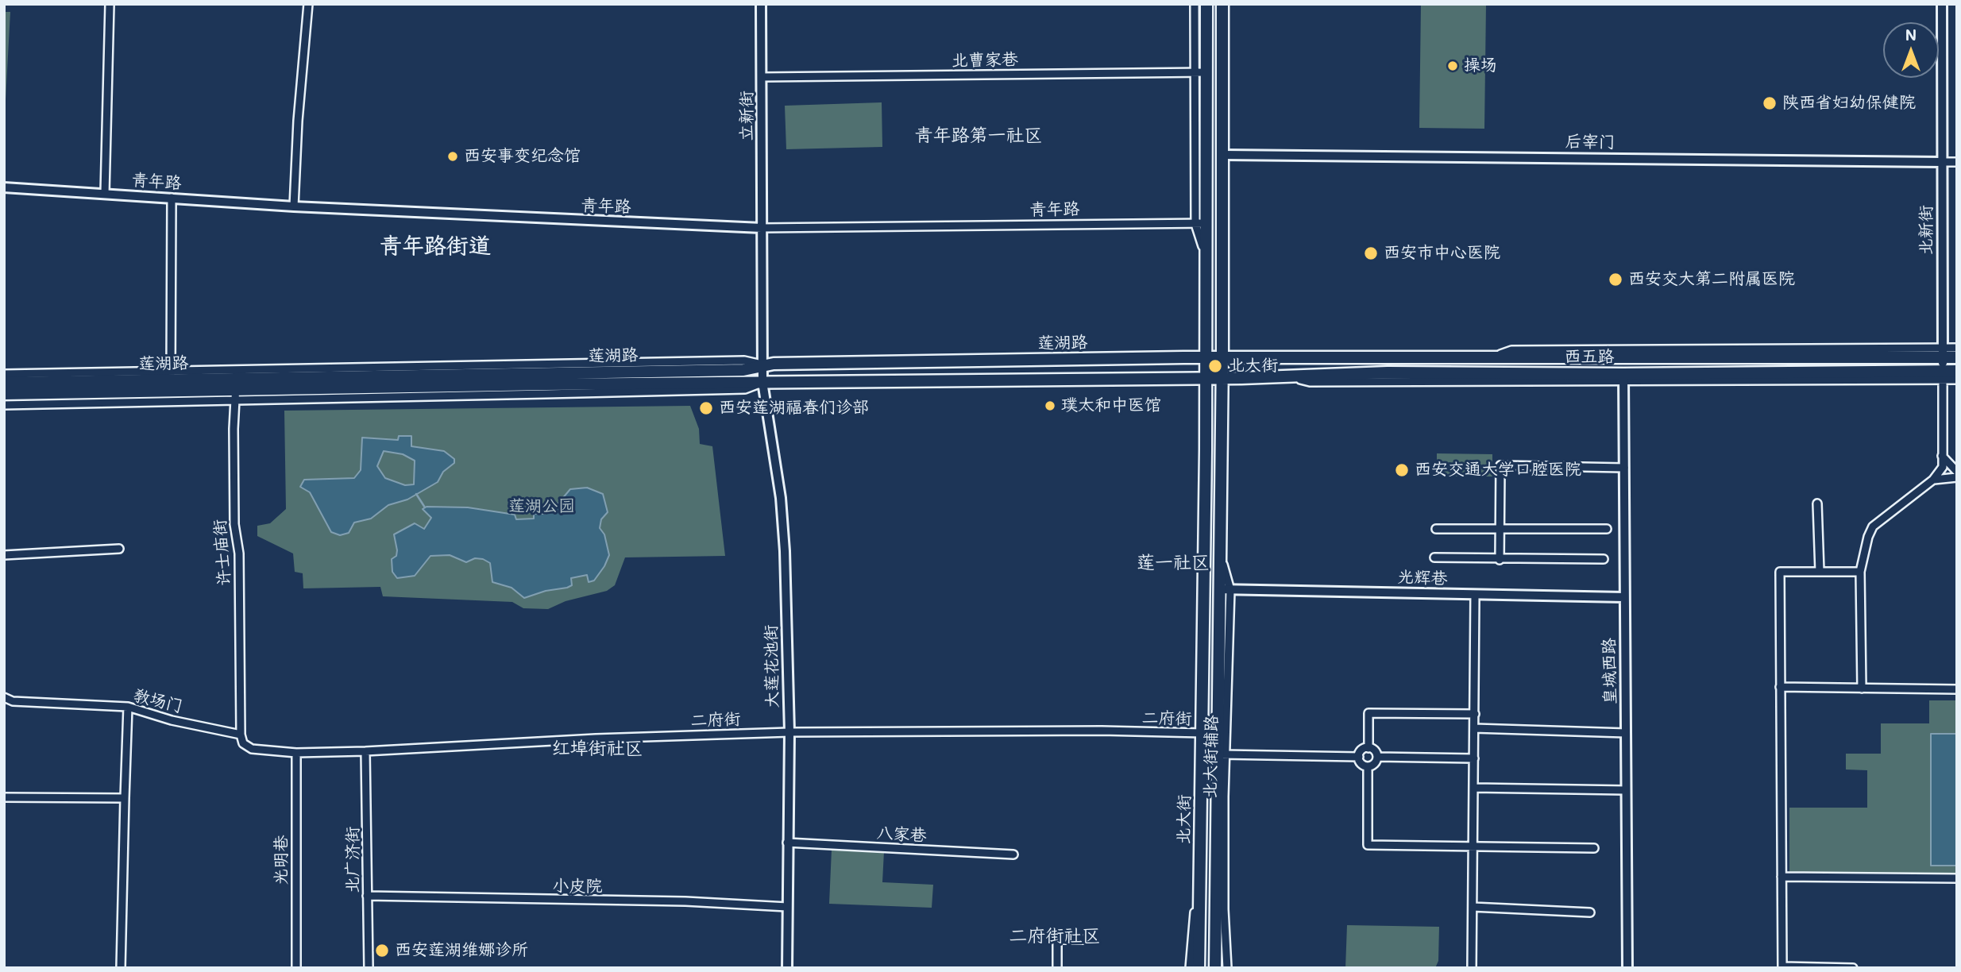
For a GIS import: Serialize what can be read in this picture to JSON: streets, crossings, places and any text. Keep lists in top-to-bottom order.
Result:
{
  "streets": {
    "main road": ["莲湖路", "西五路", "北大街"],
    "street": [
      "北曹家巷",
      "立新街",
      "后宰门",
      "青年路",
      "北新街",
      "许士庙街",
      "光辉巷",
      "大莲花池街",
      "皇城西路",
      "教场门",
      "二府街",
      "北大街辅路",
      "八家巷",
      "光明巷",
      "北广济街",
      "小皮院"
    ]
  },
  "crossings": [
    ["北曹家巷", "立新街"],
    ["北曹家巷", "北大街"],
    ["立新街", "青年路"],
    ["立新街", "莲湖路"],
    ["立新街", "大莲花池街"],
    ["后宰门", "北新街"],
    ["后宰门", "北大街"],
    ["青年路", "北大街"],
    ["北新街", "西五路"],
    ["莲湖路", "西五路"],
    ["莲湖路", "许士庙街"],
    ["莲湖路", "大莲花池街"],
    ["莲湖路", "北大街"],
    ["西五路", "皇城西路"],
    ["西五路", "北大街"],
    ["许士庙街", "教场门"],
    ["光辉巷", "皇城西路"],
    ["光辉巷", "北大街"],
    ["大莲花池街", "二府街"],
    ["大莲花池街", "八家巷"],
    ["大莲花池街", "小皮院"],
    ["教场门", "二府街"],
    ["教场门", "光明巷"],
    ["二府街", "北大街辅路"],
    ["二府街", "北大街"],
    ["二府街", "光明巷"],
    ["二府街", "北广济街"],
    ["北大街辅路", "北大街"],
    ["北广济街", "小皮院"]
  ],
  "districts": [
    "青年路第一社区",
    "青年路街道",
    "莲一社区",
    "红埠街社区",
    "二府街社区"
  ],
  "parks": ["莲湖公园"],
  "places": [
    "操场",
    "陕西省妇幼保健院",
    "西安事变纪念馆",
    "西安市中心医院",
    "西安交大第二附属医院",
    "北大街",
    "璞太和中医馆",
    "西安莲湖福春们诊部",
    "西安交通大学口腔医院",
    "西安莲湖维娜诊所"
  ],
  "north": "top"
}
